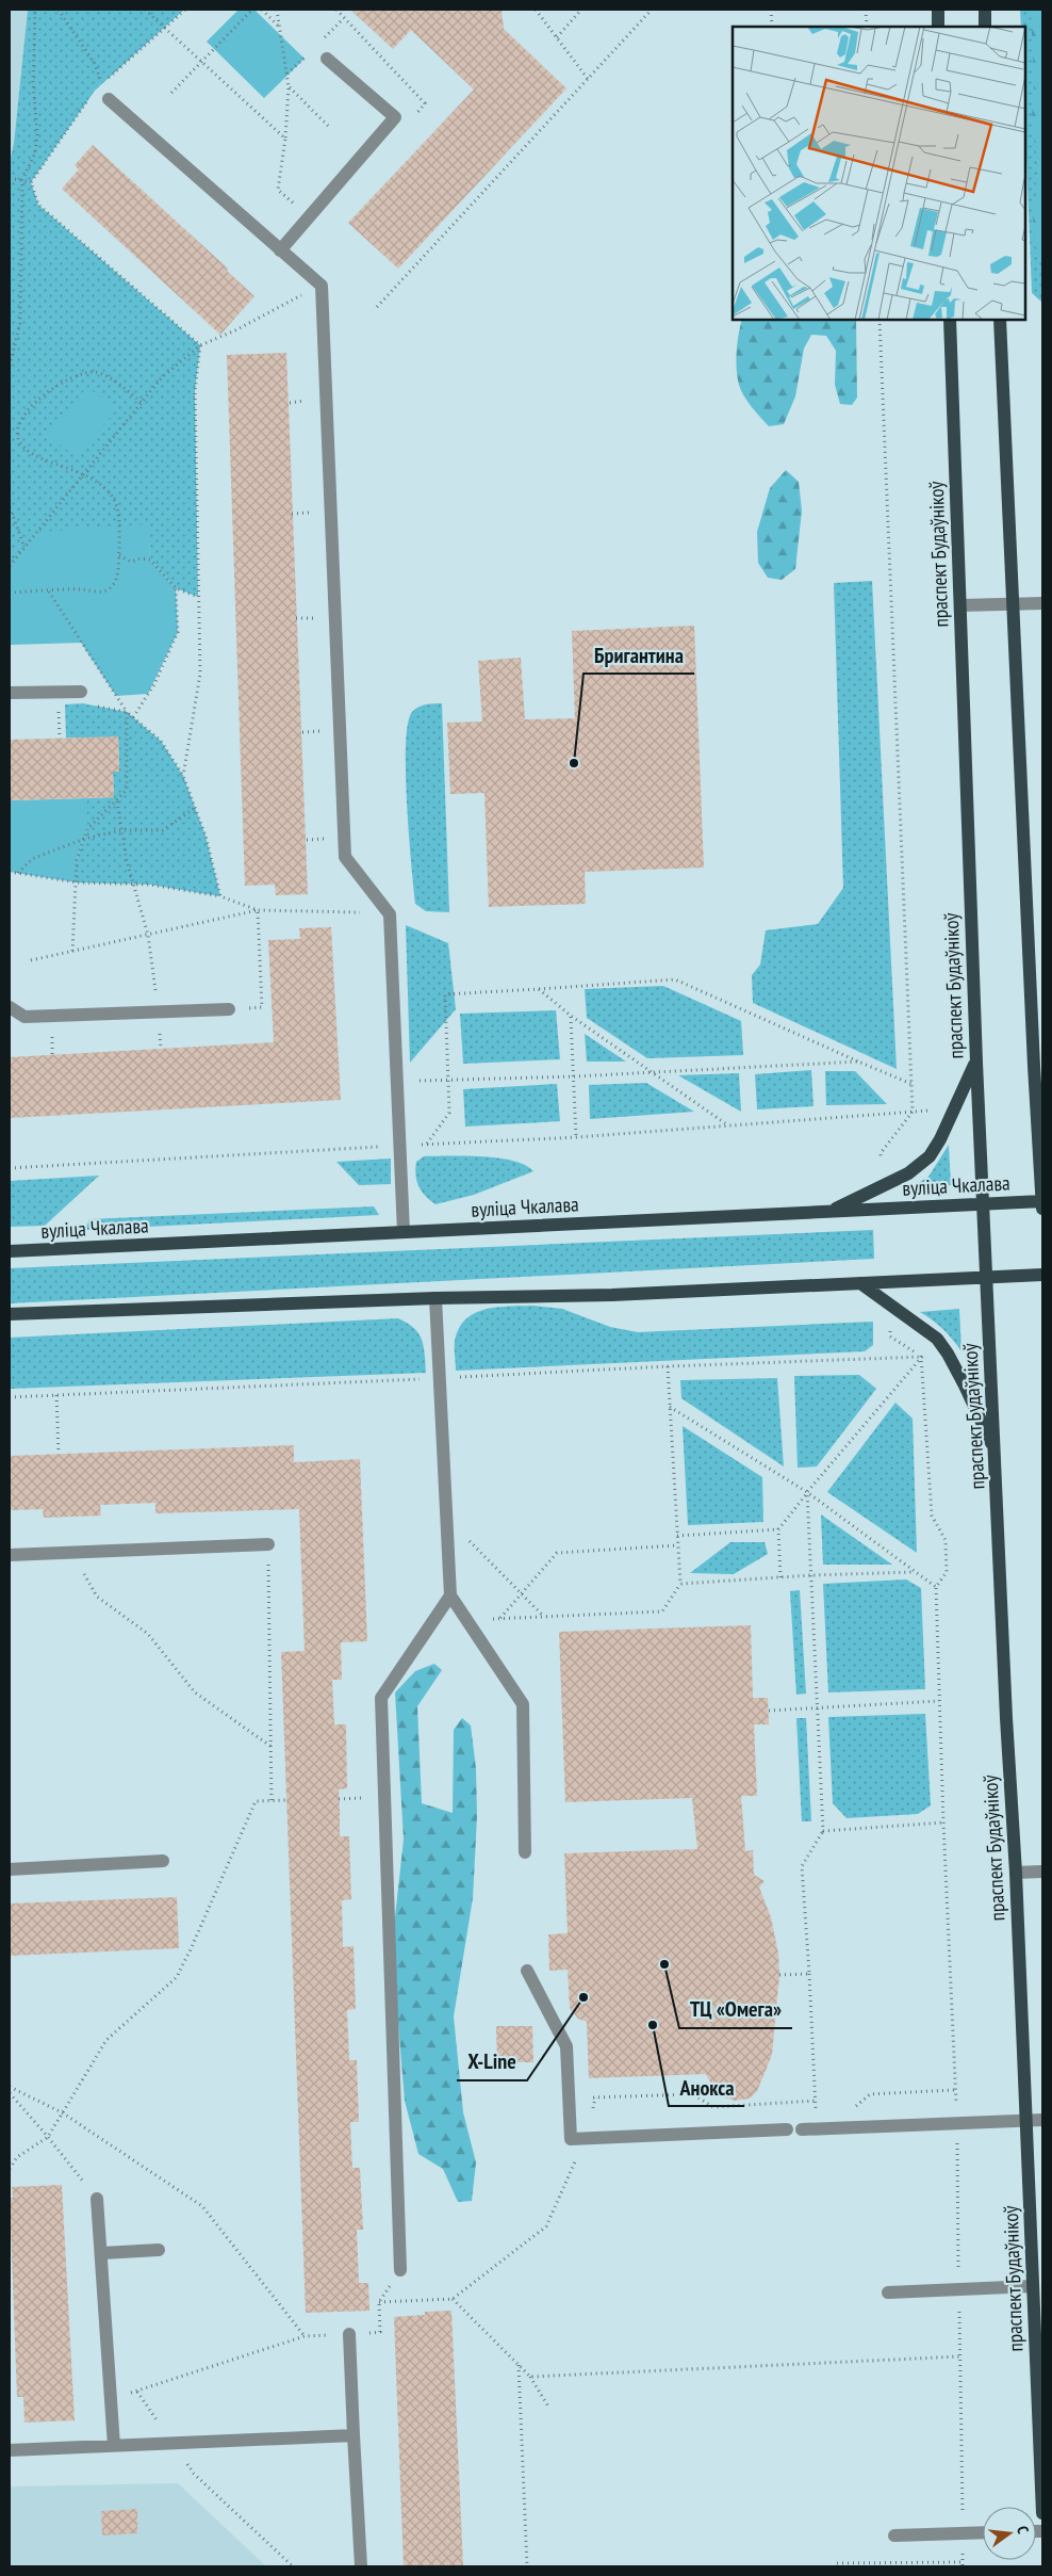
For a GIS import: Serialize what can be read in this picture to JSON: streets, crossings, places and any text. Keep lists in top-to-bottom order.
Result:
{
  "streets": {
    "main road": ["праспект Будаўнікоў", "вуліца Чкалава"]
  },
  "crossings": [
    ["праспект Будаўнікоў", "вуліца Чкалава"]
  ],
  "places": [
    "Бригантина",
    "ТЦ «Омега»",
    "X-Line",
    "Анокса"
  ],
  "north": "right"
}
